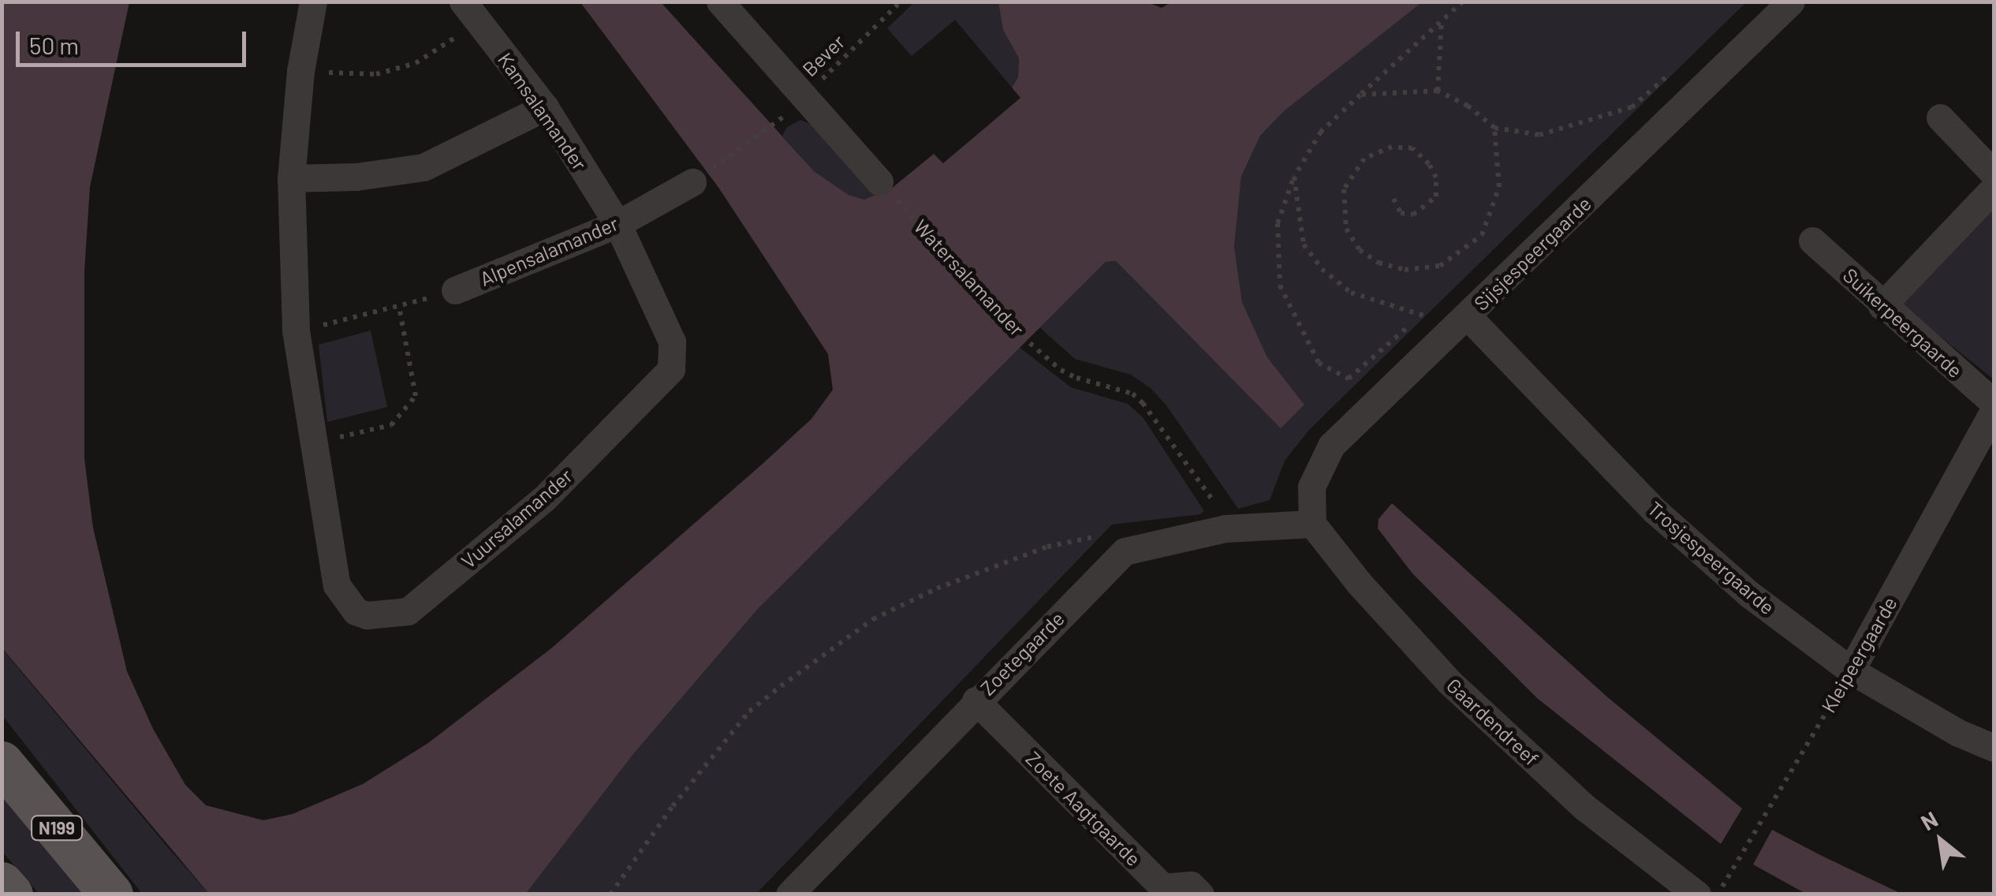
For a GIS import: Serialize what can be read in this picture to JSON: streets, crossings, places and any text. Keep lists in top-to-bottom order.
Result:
{
  "streets": {
    "main road": ["N199"],
    "street": [
      "Kamsalamander",
      "Alpensalamander",
      "Sijsjespeergaarde",
      "Suikerpeergaarde",
      "Vuursalamander",
      "Trosjespeergaarde",
      "Zoetegaarde",
      "Kleipeergaarde",
      "Gaardendreef",
      "Zoete Aagtgaarde"
    ],
    "path": ["Bever", "Watersalamander"]
  },
  "crossings": [
    ["Kamsalamander", "Alpensalamander"],
    ["Kamsalamander", "Vuursalamander"],
    ["Alpensalamander", "Vuursalamander"],
    ["Sijsjespeergaarde", "Trosjespeergaarde"],
    ["Sijsjespeergaarde", "Zoetegaarde"],
    ["Sijsjespeergaarde", "Gaardendreef"],
    ["Watersalamander", "Zoetegaarde"],
    ["Trosjespeergaarde", "Kleipeergaarde"],
    ["Zoetegaarde", "Gaardendreef"],
    ["Zoetegaarde", "Zoete Aagtgaarde"]
  ],
  "scale_bar": "50 m",
  "north": "top left"
}
